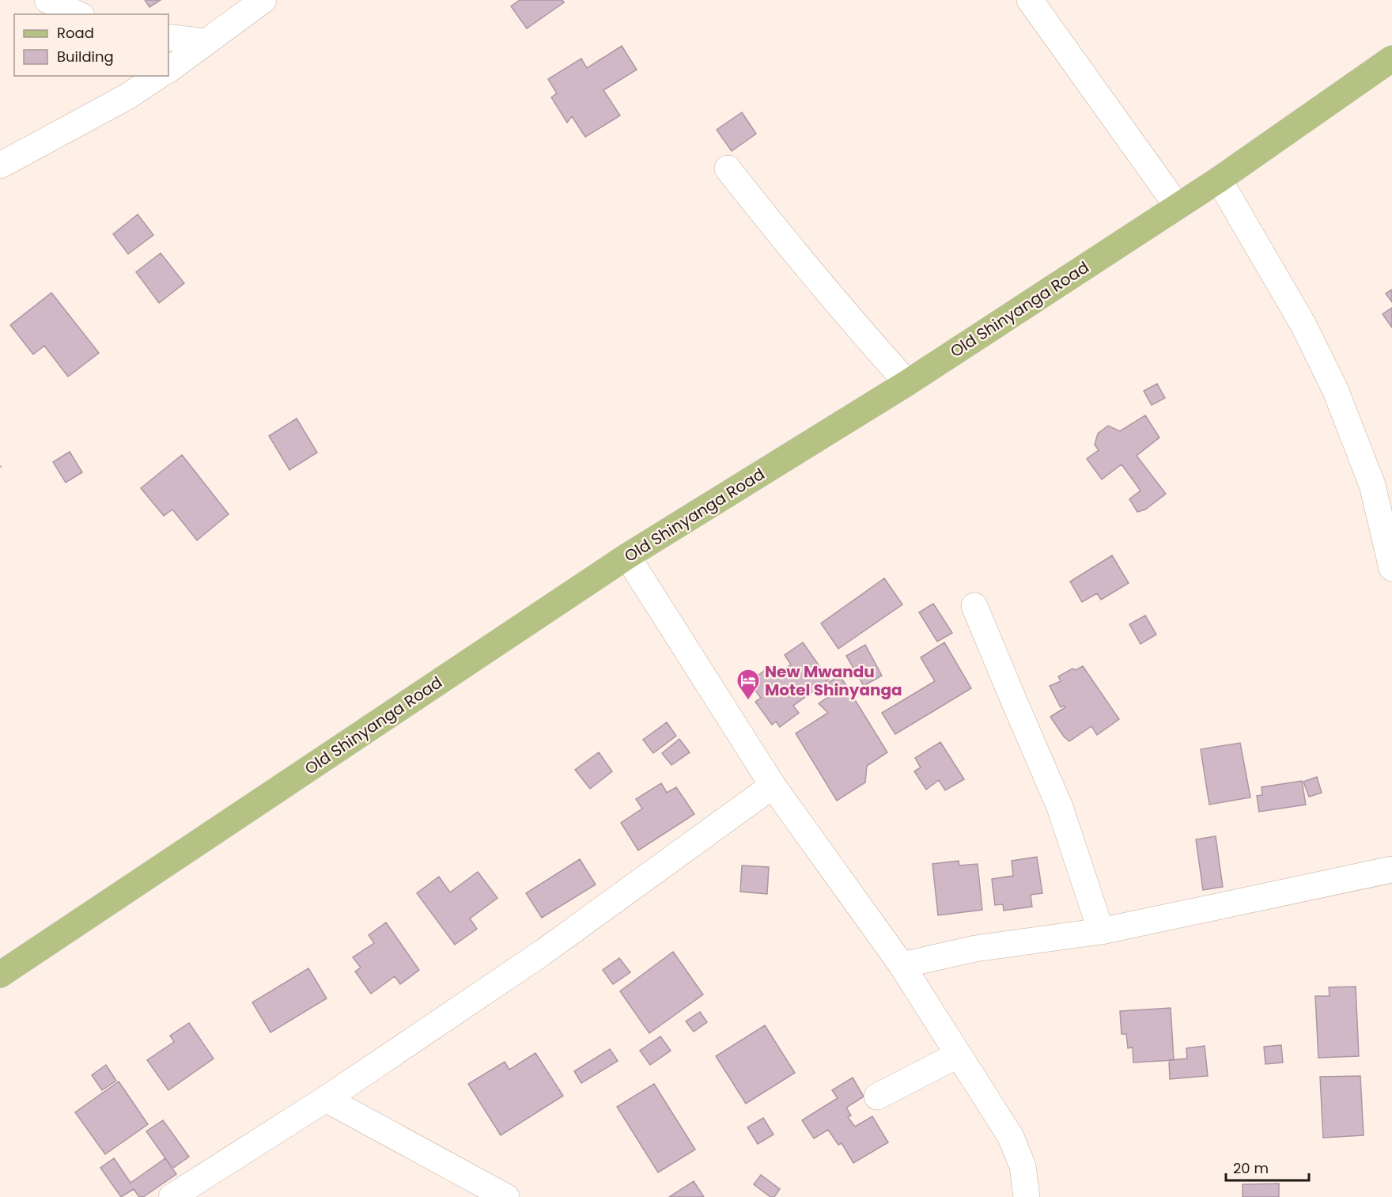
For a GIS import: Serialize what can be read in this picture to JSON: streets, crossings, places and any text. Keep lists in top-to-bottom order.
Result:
{
  "streets": {
    "main road": ["Old Shinyanga Road"]
  },
  "places": {
    "hotel": ["New Mwandu Motel Shinyanga"]
  },
  "legend": ["Road", "Building"],
  "scale_bar": "20 m"
}
